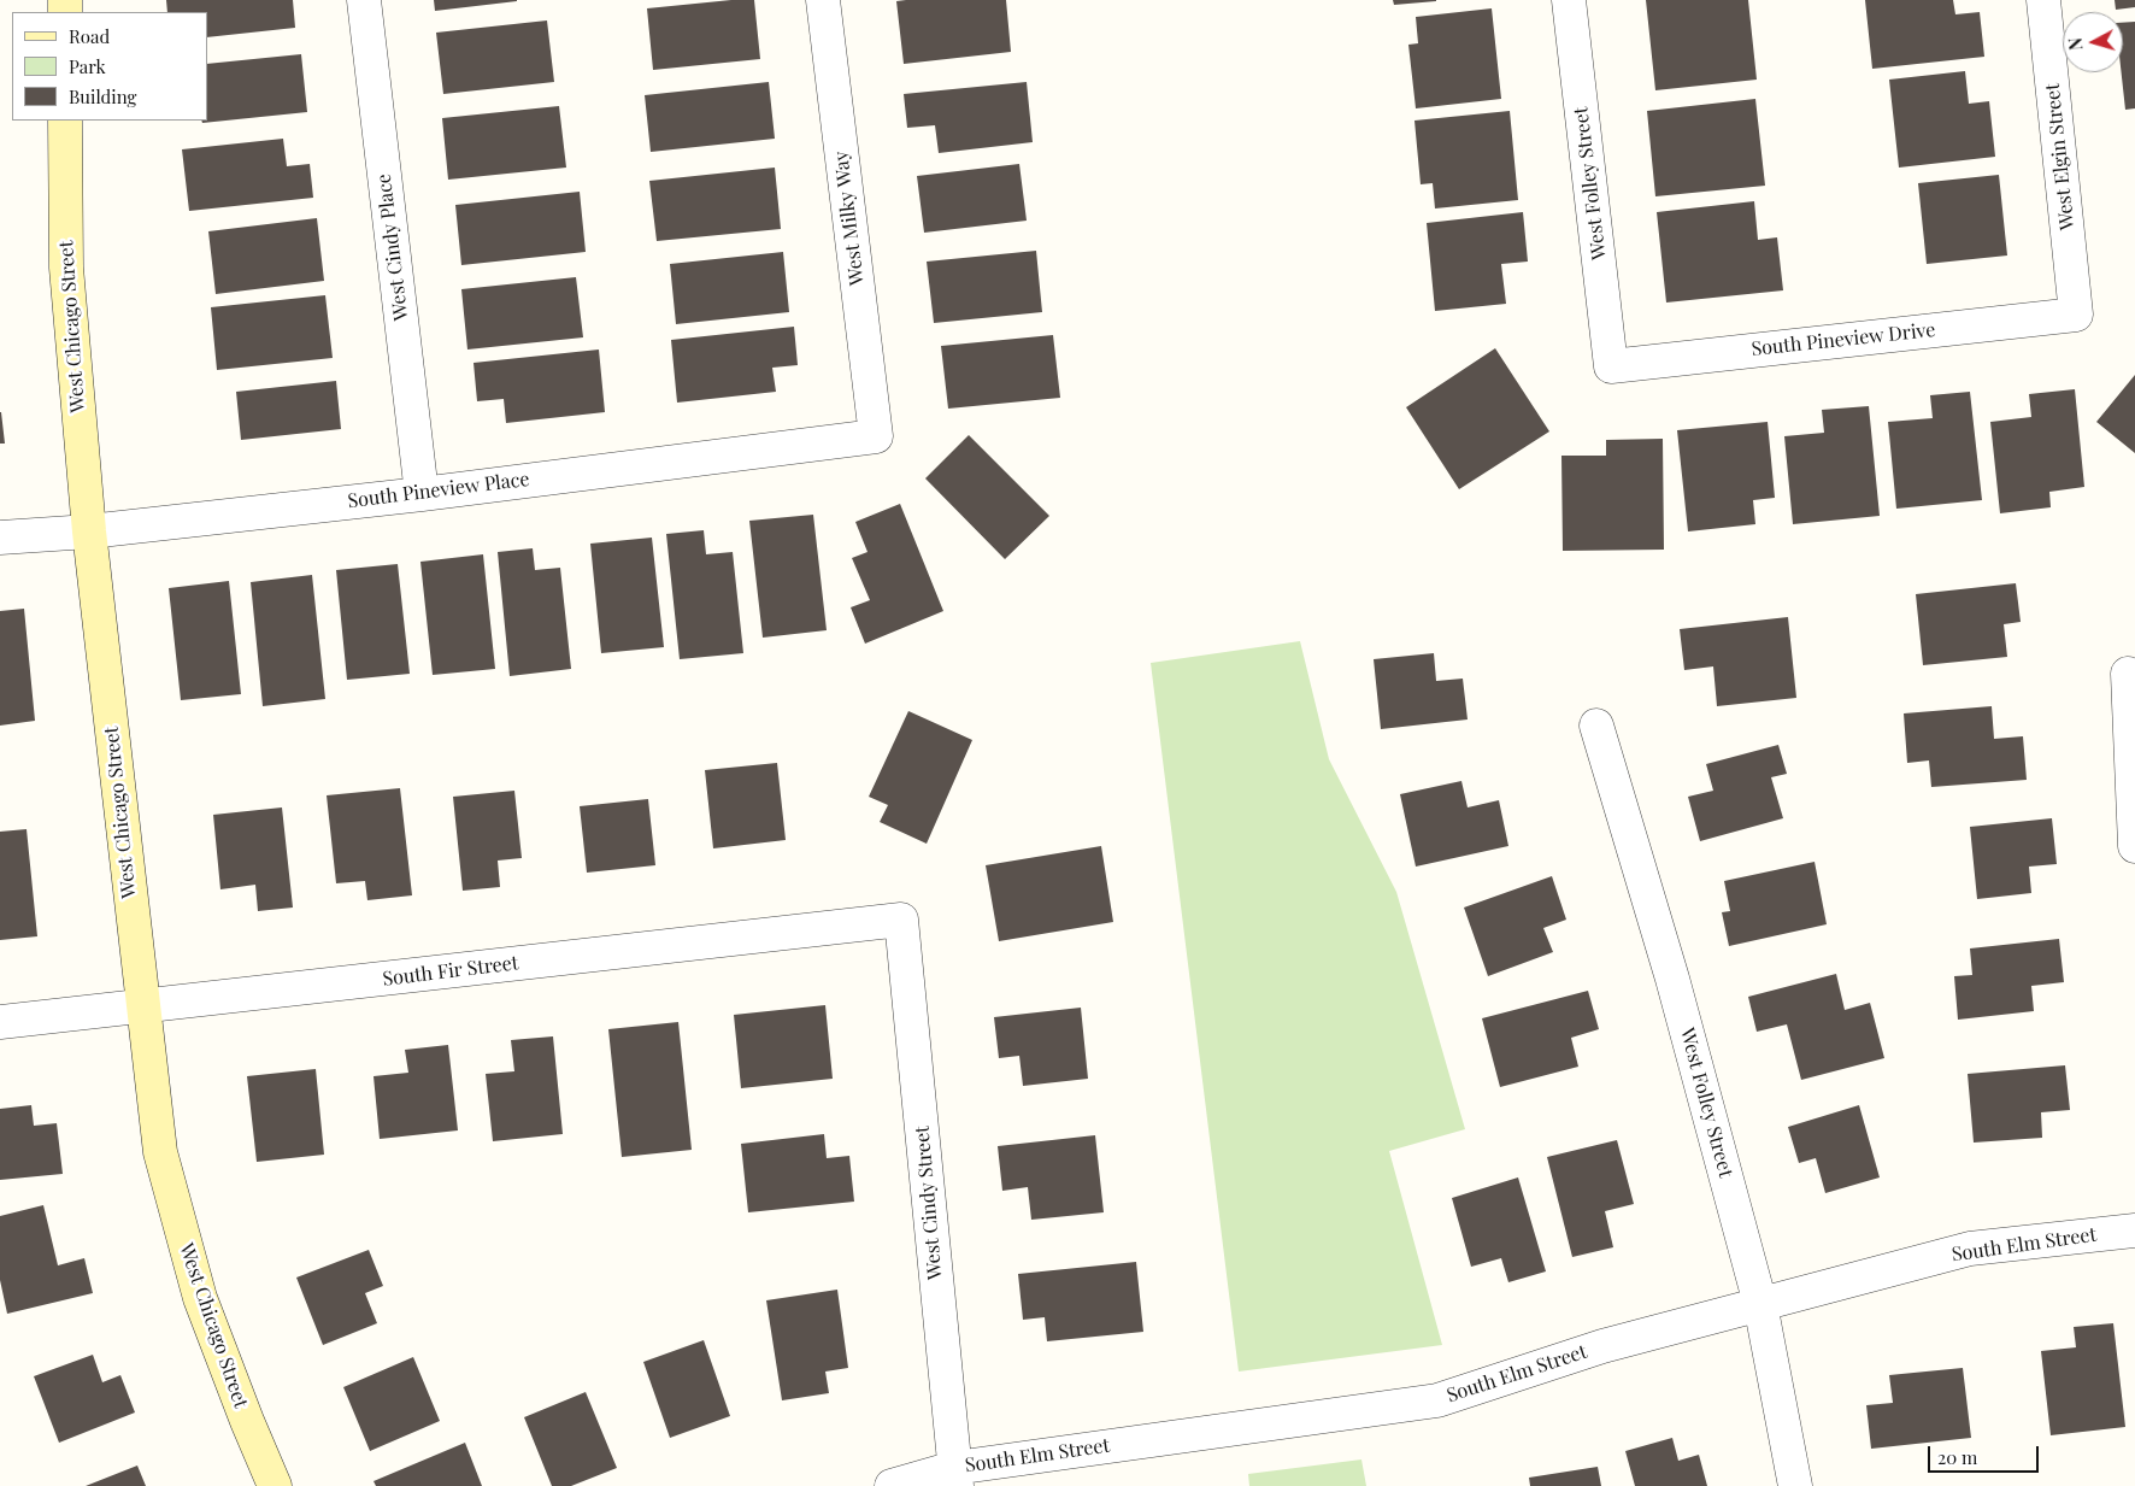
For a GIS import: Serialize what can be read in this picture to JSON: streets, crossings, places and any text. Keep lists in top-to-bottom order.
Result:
{
  "streets": {
    "street": [
      "West Elgin Street",
      "West Folley Street",
      "West Milky Way",
      "West Cindy Place",
      "West Chicago Street",
      "South Pineview Drive",
      "South Pineview Place",
      "South Fir Street",
      "West Cindy Street",
      "South Elm Street"
    ]
  },
  "crossings": [
    ["West Elgin Street", "South Pineview Drive"],
    ["West Folley Street", "South Pineview Drive"],
    ["West Folley Street", "South Elm Street"],
    ["West Milky Way", "South Pineview Place"],
    ["West Cindy Place", "South Pineview Place"],
    ["West Chicago Street", "South Pineview Place"],
    ["West Chicago Street", "South Fir Street"],
    ["South Fir Street", "West Cindy Street"],
    ["West Cindy Street", "South Elm Street"]
  ],
  "legend": ["Road", "Park", "Building"],
  "scale_bar": "20 m",
  "north": "left"
}
